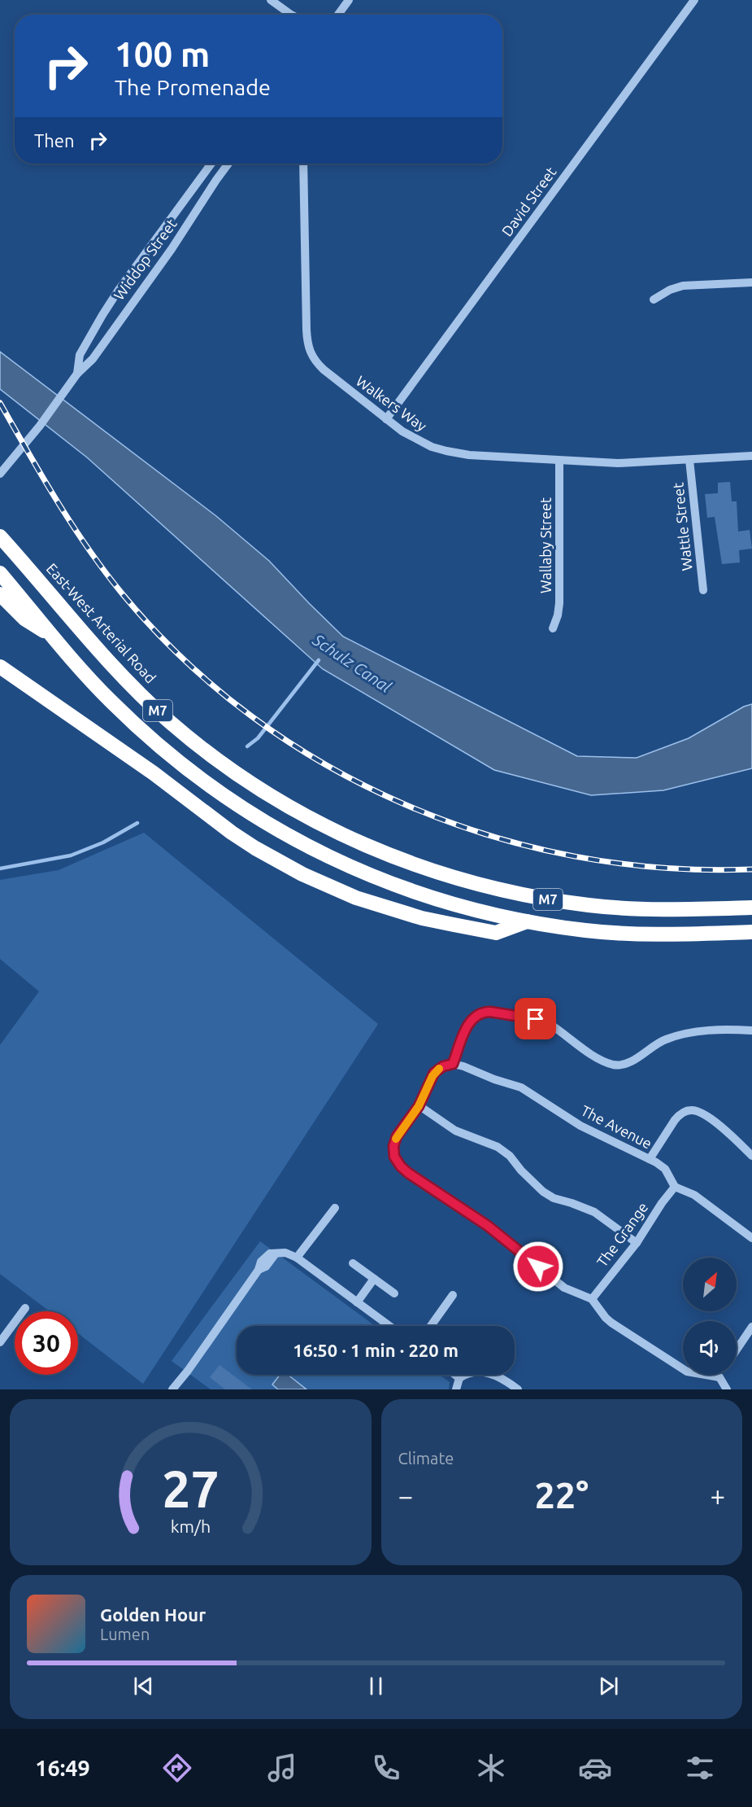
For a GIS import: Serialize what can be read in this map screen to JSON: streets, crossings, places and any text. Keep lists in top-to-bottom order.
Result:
{
  "streets": {
    "highway": ["East-West Arterial Road", "M7"],
    "street": [
      "David Street",
      "Widdop Street",
      "Walkers Way",
      "Wattle Street",
      "Wallaby Street",
      "The Avenue",
      "The Grange"
    ]
  },
  "crossings": [
    ["David Street", "Walkers Way"],
    ["Walkers Way", "Wattle Street"],
    ["Walkers Way", "Wallaby Street"],
    ["The Avenue", "The Grange"]
  ],
  "water": ["Schulz Canal"],
  "north": "top right",
  "page": {
    "turn": ["100 m", "The Promenade"],
    "then": "Then",
    "limit": "30",
    "trip": "16:50 · 1 min · 220 m",
    "tile": "Climate",
    "heat": ["−", "22°", "+"],
    "song": ["Golden Hour", "Lumen"],
    "tabs": "16:49",
    "gauge": ["27", "km/h"]
  }
}
